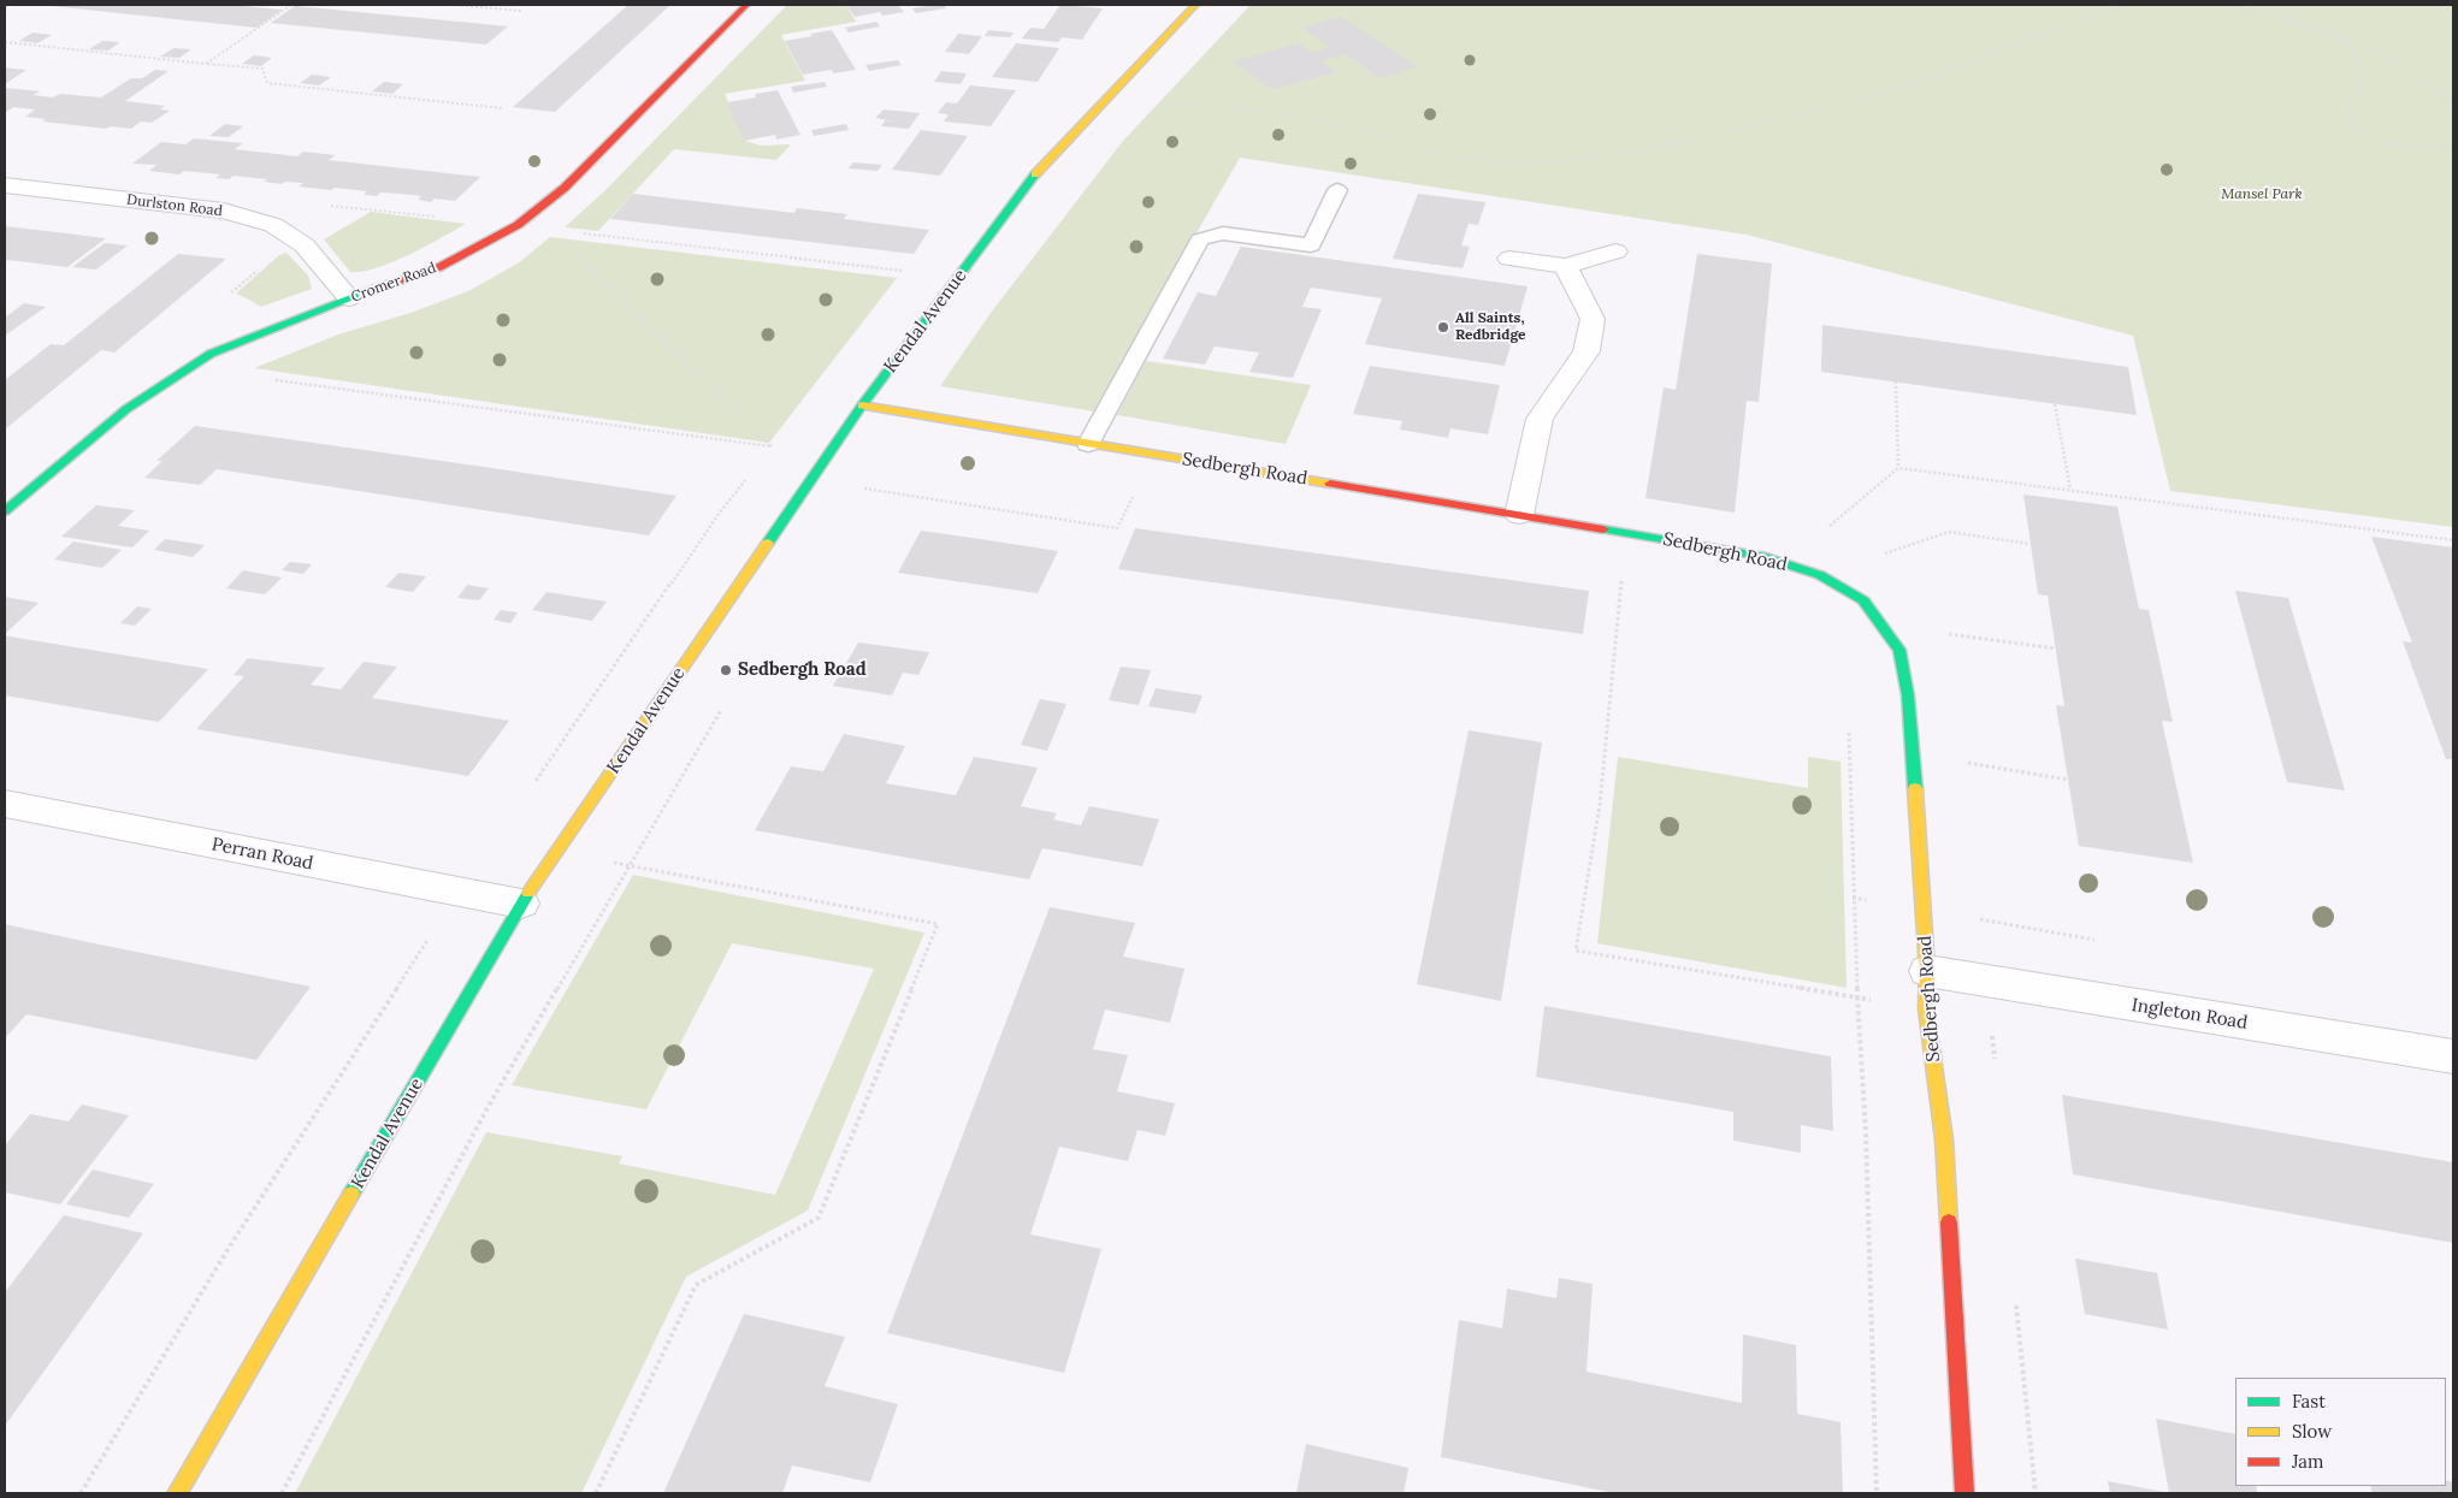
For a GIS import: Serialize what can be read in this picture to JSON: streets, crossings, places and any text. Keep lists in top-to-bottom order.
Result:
{
  "streets": {
    "street": [
      "Durlston Road",
      "Cromer Road",
      "Kendal Avenue",
      "Sedbergh Road",
      "Perran Road",
      "Ingleton Road"
    ]
  },
  "crossings": [
    ["Durlston Road", "Cromer Road"],
    ["Kendal Avenue", "Sedbergh Road"],
    ["Kendal Avenue", "Perran Road"],
    ["Sedbergh Road", "Ingleton Road"]
  ],
  "parks": ["Mansel Park"],
  "places": ["All Saints, Redbridge", "Sedbergh Road"],
  "legend": ["Fast", "Slow", "Jam"]
}
